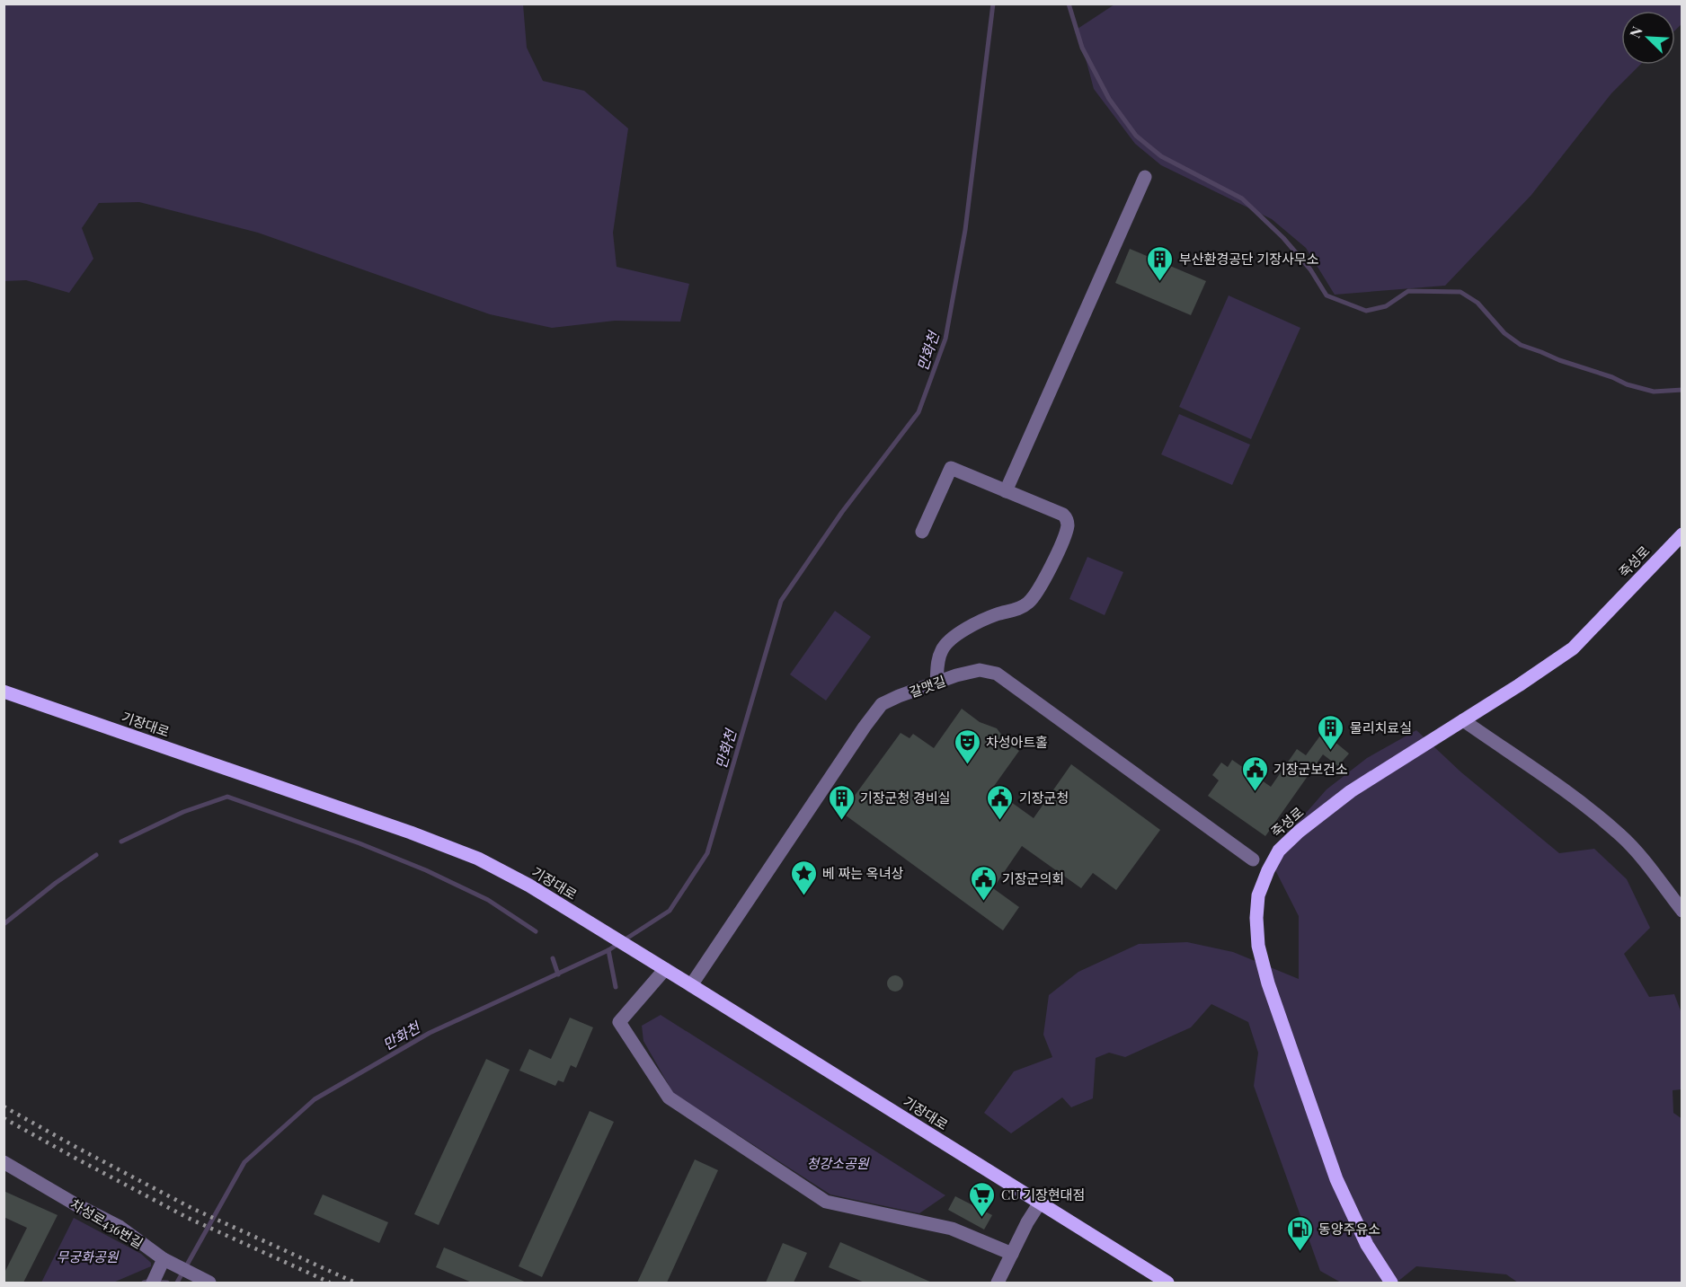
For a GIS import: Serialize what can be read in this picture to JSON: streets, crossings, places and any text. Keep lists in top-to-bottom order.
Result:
{
  "streets": {
    "main road": ["죽성로", "기장대로"],
    "street": ["갈맷길", "차성로436번길"]
  },
  "crossings": [
    ["갈맷길", "기장대로"]
  ],
  "water": ["만화천"],
  "parks": ["청강소공원", "무궁화공원"],
  "places": {
    "building": ["부산환경공단 기장사무소", "물리치료실", "기장군청 경비실"],
    "theatre": ["차성아트홀"],
    "public building": ["기장군보건소", "기장군청", "기장군의회"],
    "place": ["베 짜는 옥녀상"],
    "supermarket": ["CU 기장현대점"],
    "fuel station": ["동양주유소"]
  },
  "north": "top left"
}
